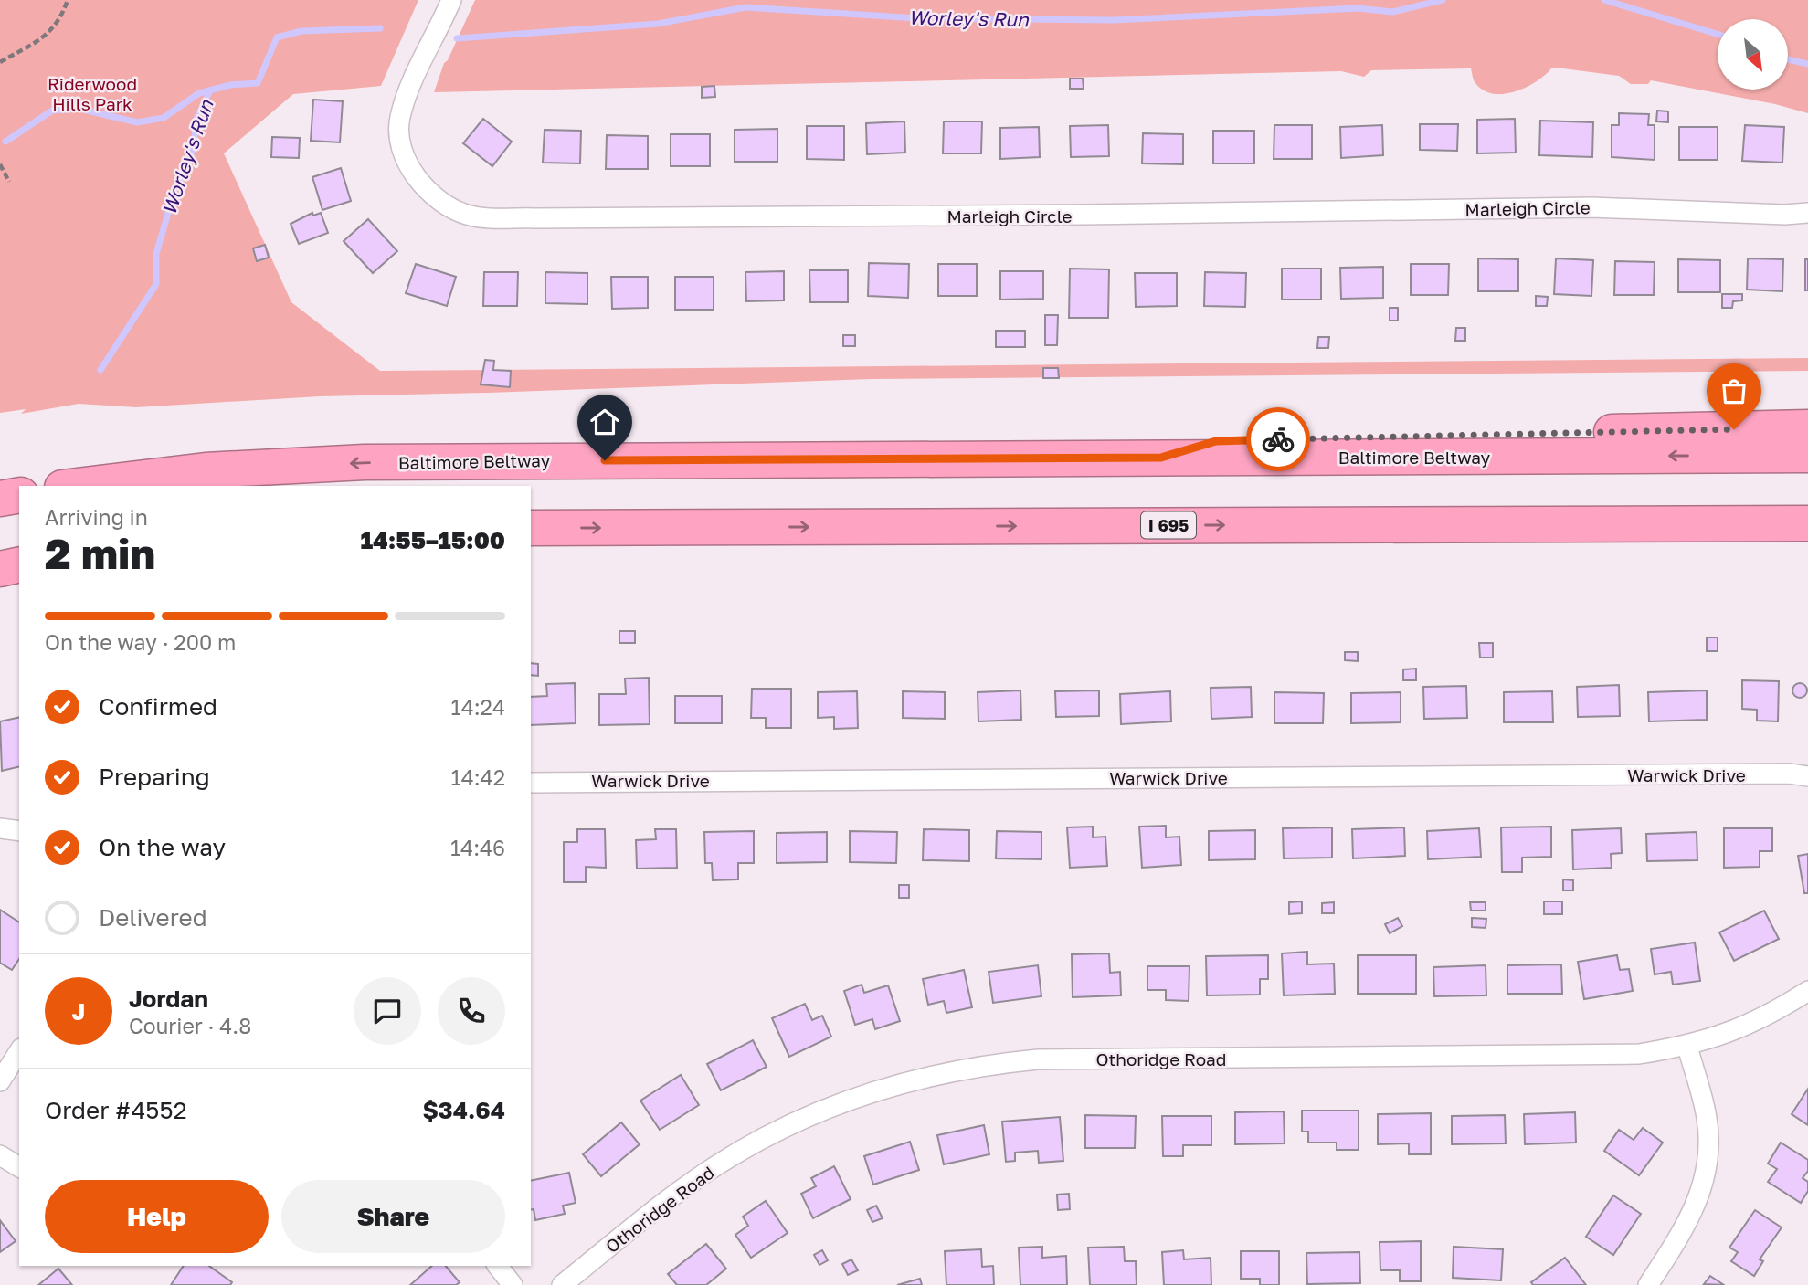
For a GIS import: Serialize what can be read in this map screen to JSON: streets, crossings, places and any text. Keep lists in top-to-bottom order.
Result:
{
  "streets": {
    "highway": ["Baltimore Beltway", "I 695"],
    "street": ["Marleigh Circle", "Warwick Drive", "Othoridge Road"]
  },
  "water": ["Worley's Run"],
  "parks": ["Riderwood Hills Park"],
  "north": "bottom right",
  "page": {
    "heading": ["2 min", "Arriving in", "14:55–15:00"],
    "panel": [
      "Jordan",
      "Courier · 4.8",
      "Order #4552",
      "$34.64"
    ],
    "bar": "On the way · 200 m",
    "list": [
      ["Confirmed", "14:24"],
      ["Preparing", "14:42"],
      ["On the way", "14:46"],
      "Delivered"
    ],
    "round": "J",
    "buttons": ["Help", "Share"]
  }
}
